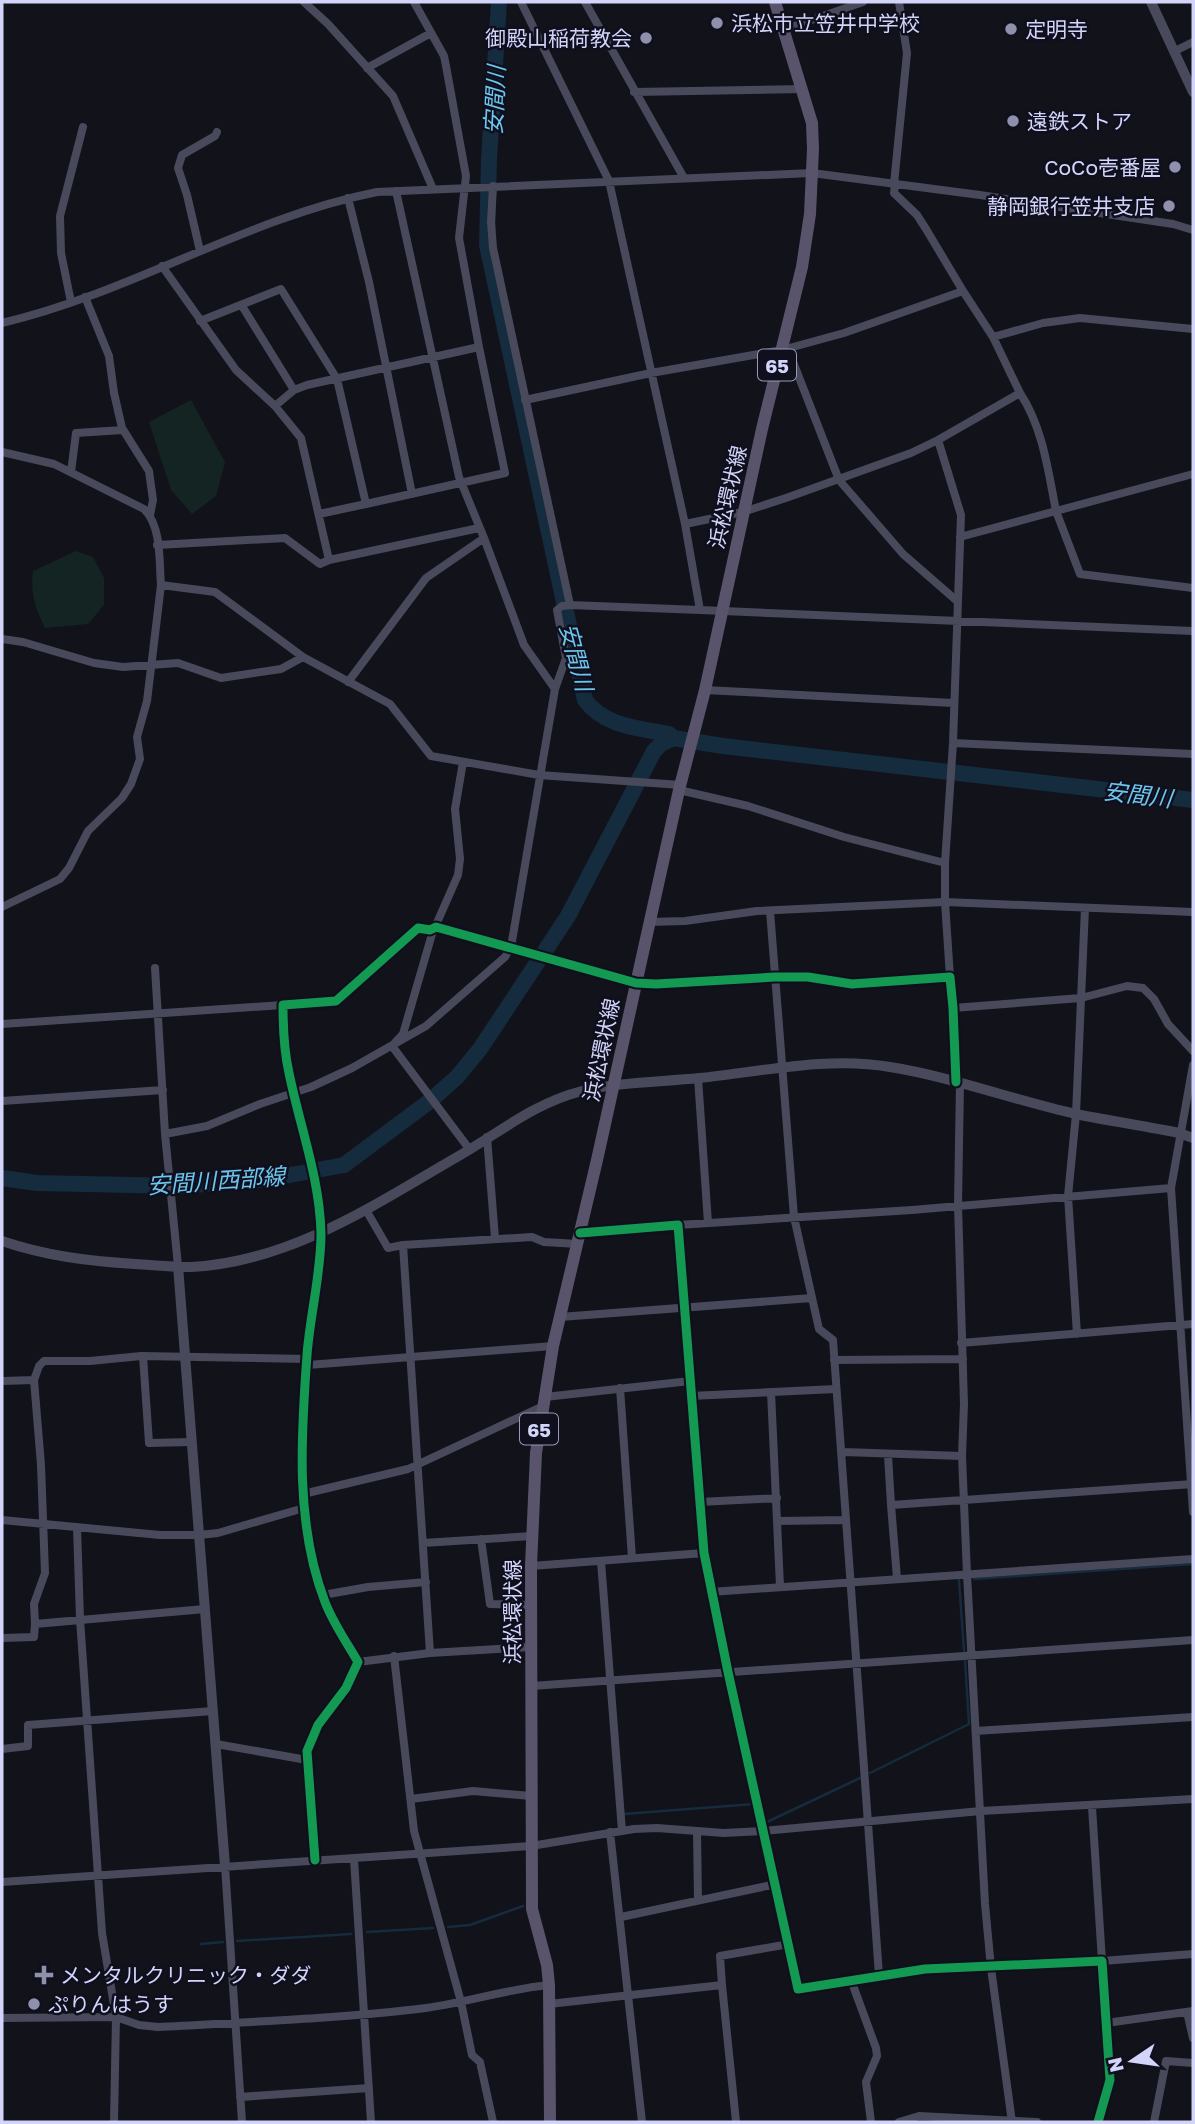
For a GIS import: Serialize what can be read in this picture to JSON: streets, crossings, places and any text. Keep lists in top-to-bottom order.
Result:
{
  "streets": {
    "main road": ["65", "浜松環状線"]
  },
  "water": ["安間川", "安間川西部線"],
  "places": {
    "other": [
      "浜松市立笠井中学校",
      "定明寺",
      "御殿山稲荷教会",
      "遠鉄ストア",
      "CoCo壱番屋",
      "静岡銀行笠井支店",
      "ぷりんはうす"
    ],
    "health": ["メンタルクリニック・ダダ"]
  },
  "north": "left"
}
